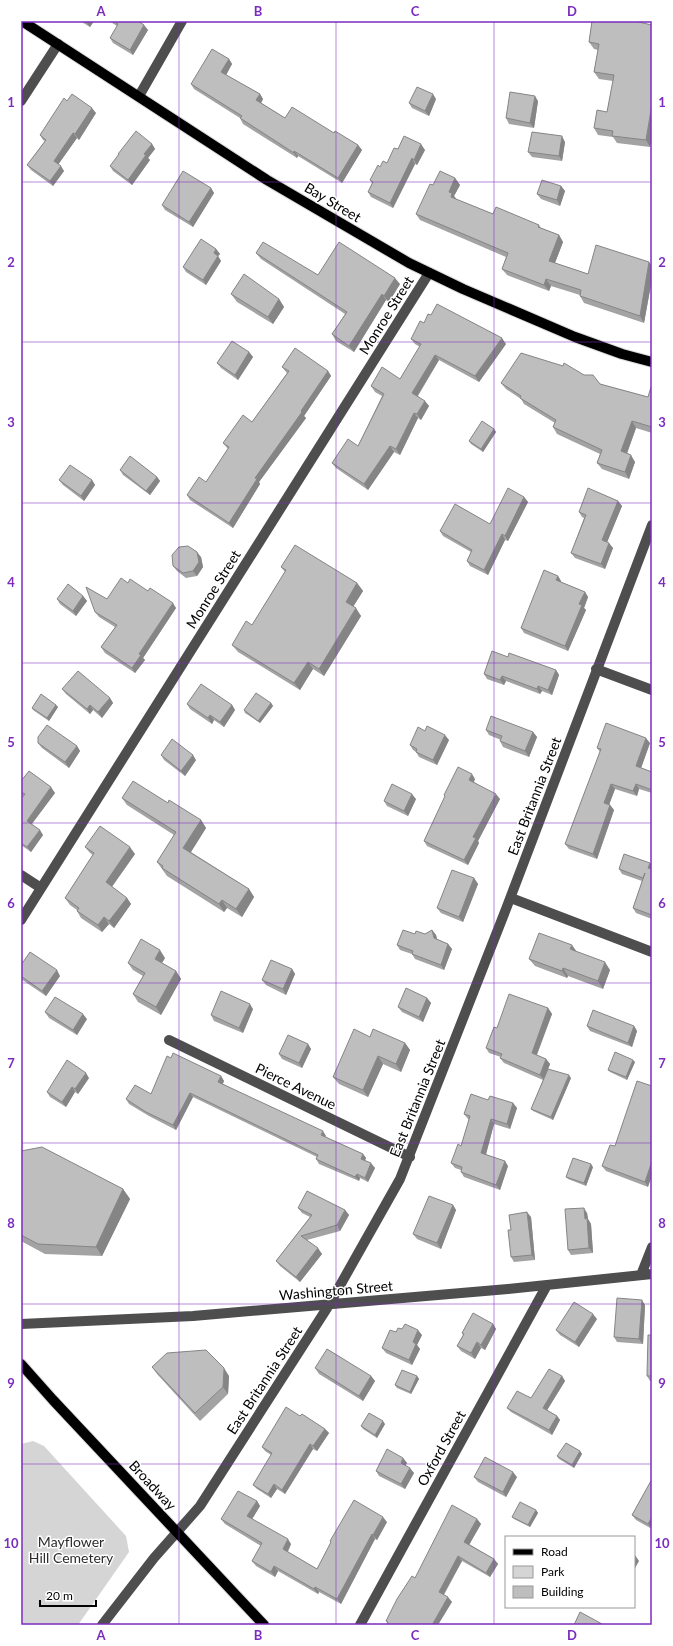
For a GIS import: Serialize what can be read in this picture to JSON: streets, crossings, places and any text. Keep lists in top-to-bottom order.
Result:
{
  "streets": {
    "main road": ["Bay Street", "Broadway"],
    "street": [
      "Monroe Street",
      "East Britannia Street",
      "Pierce Avenue",
      "Washington Street",
      "Oxford Street"
    ]
  },
  "crossings": [
    ["Bay Street", "Monroe Street"],
    ["East Britannia Street", "Pierce Avenue"],
    ["East Britannia Street", "Washington Street"],
    ["East Britannia Street", "Broadway"],
    ["Washington Street", "Oxford Street"]
  ],
  "parks": ["Mayflower Hill Cemetery"],
  "legend": ["Road", "Park", "Building"],
  "scale_bar": "20 m",
  "grid": {
    "columns": [
      "A",
      "B",
      "C",
      "D"
    ],
    "rows": [
      "1",
      "2",
      "3",
      "4",
      "5",
      "6",
      "7",
      "8",
      "9",
      "10"
    ]
  }
}
